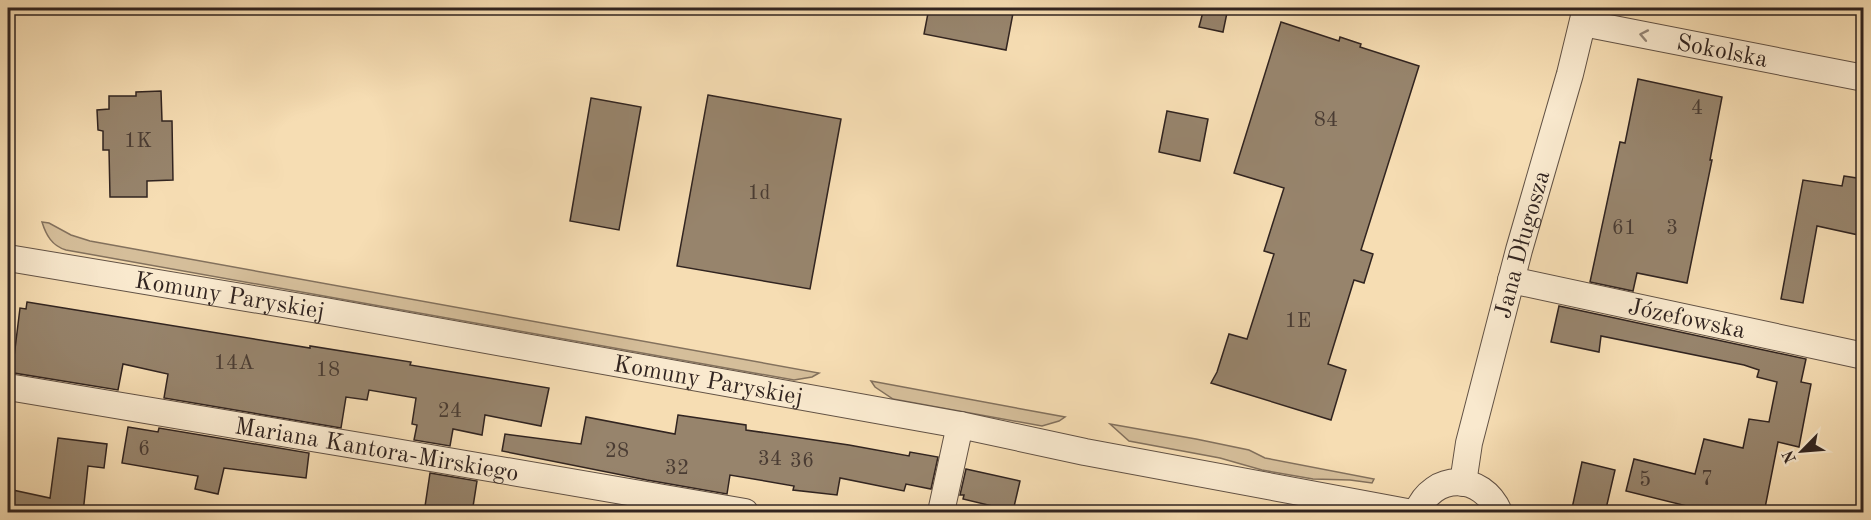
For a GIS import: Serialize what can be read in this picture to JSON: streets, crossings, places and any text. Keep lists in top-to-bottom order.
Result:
{
  "streets": {
    "street": [
      "Sokolska",
      "Jana Długosza",
      "Komuny Paryskiej",
      "Józefowska",
      "Mariana Kantora-Mirskiego"
    ]
  },
  "crossings": [
    ["Sokolska", "Jana Długosza"],
    ["Jana Długosza", "Józefowska"]
  ],
  "one_way": ["Sokolska"],
  "house_numbers": [
    "4",
    "84",
    "1K",
    "1d",
    "61",
    "3",
    "1E",
    "14A",
    "18",
    "24",
    "6",
    "28",
    "34",
    "36",
    "32",
    "7",
    "5"
  ],
  "north": "bottom left"
}
